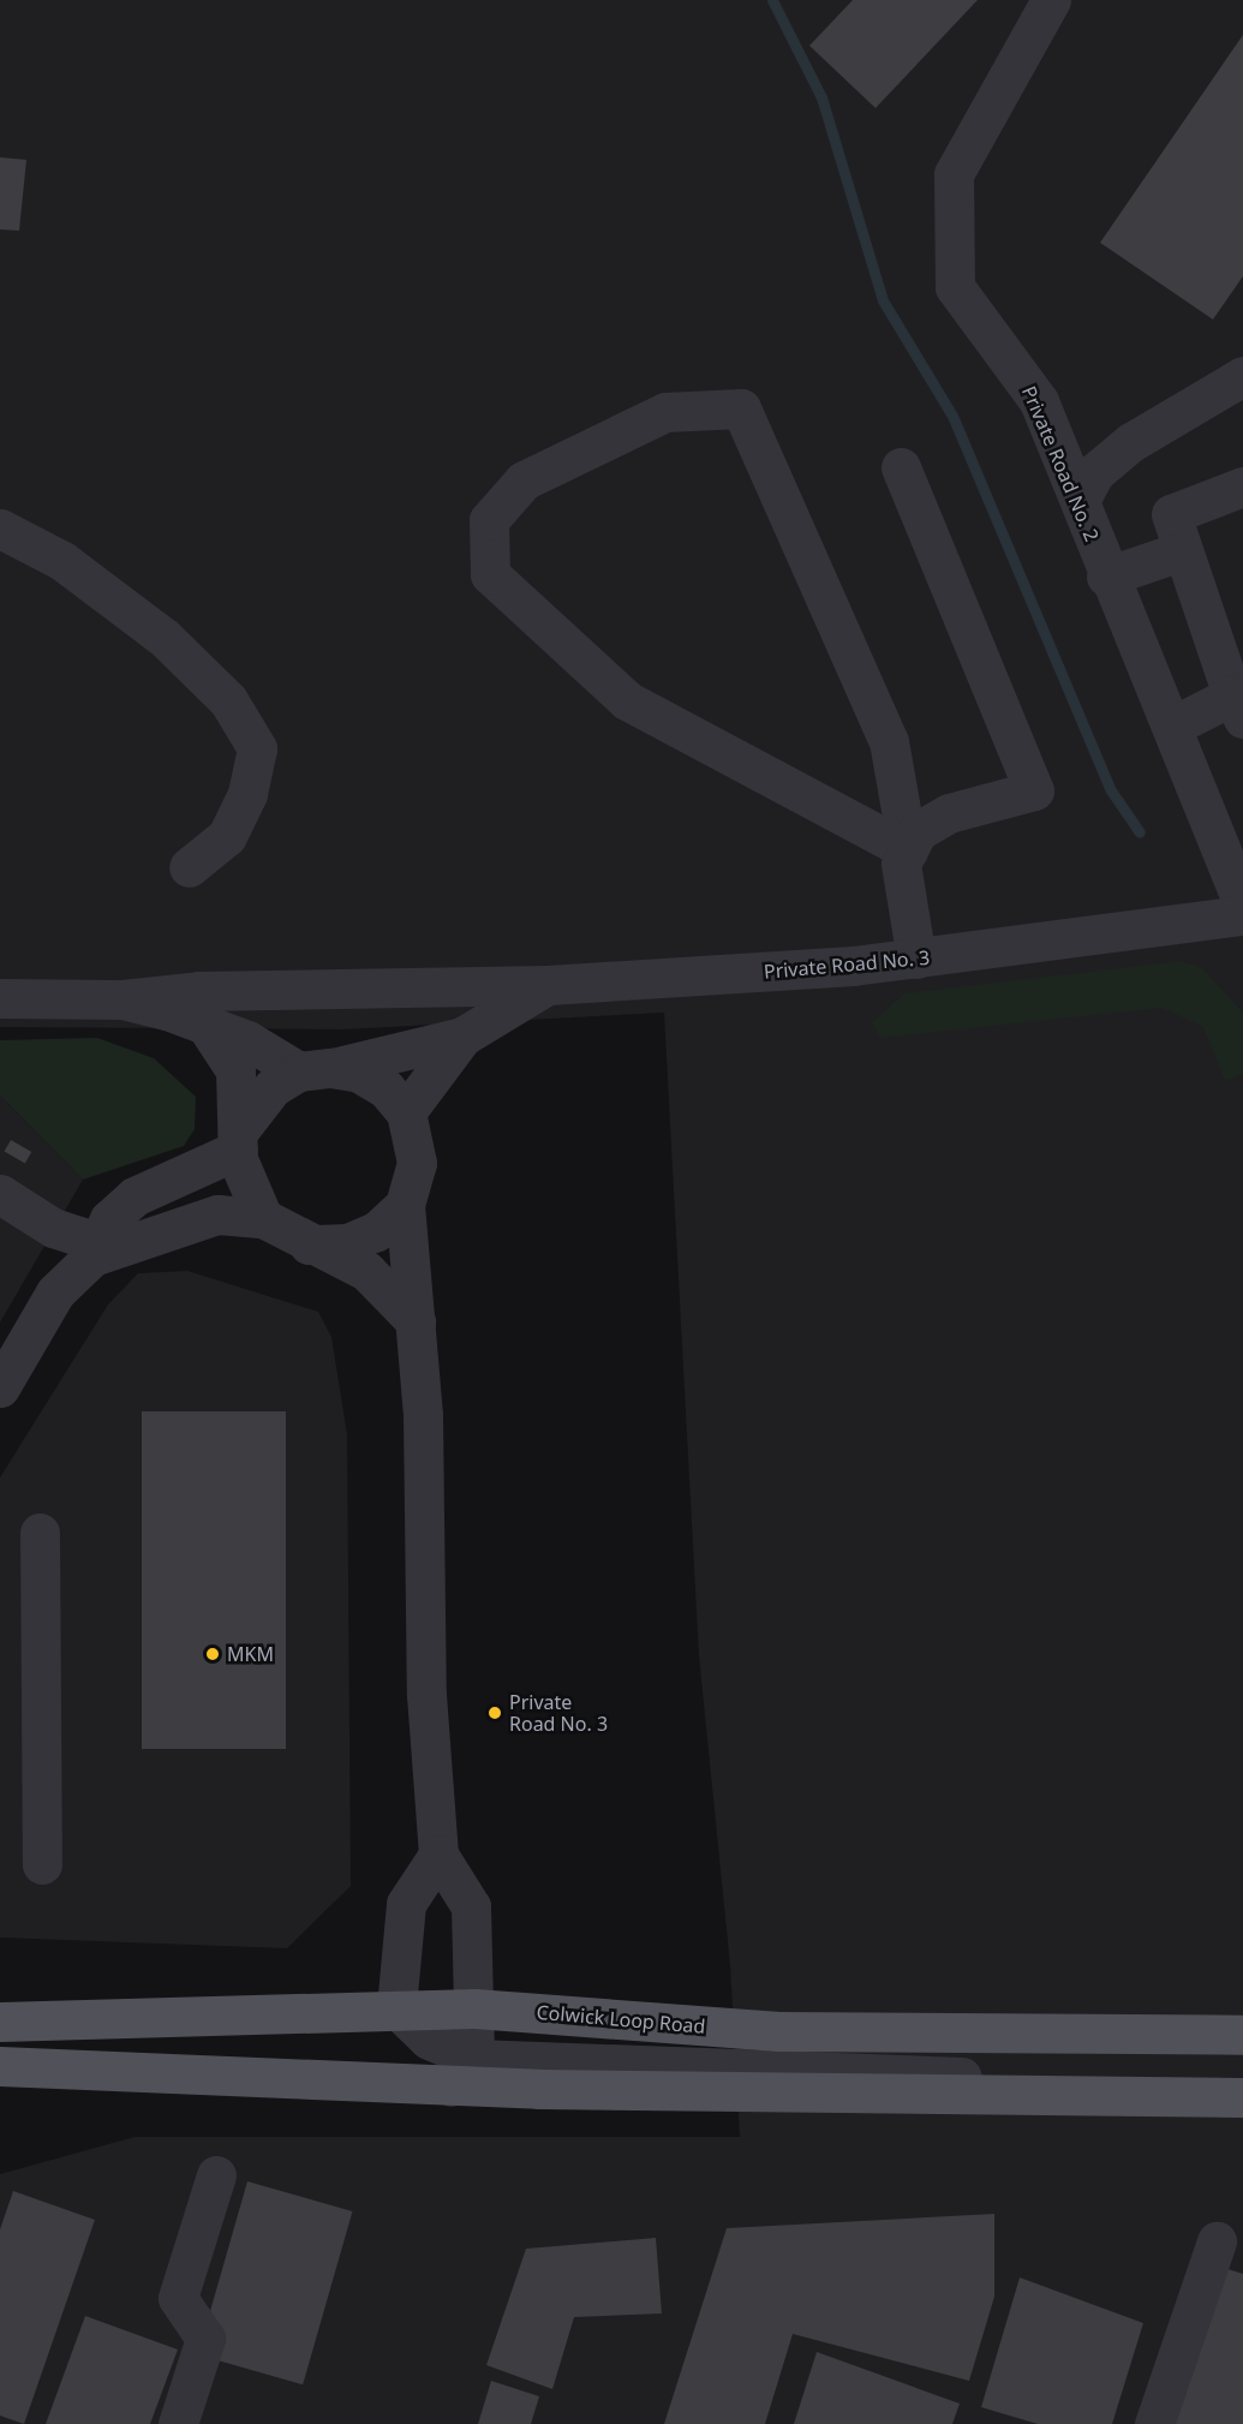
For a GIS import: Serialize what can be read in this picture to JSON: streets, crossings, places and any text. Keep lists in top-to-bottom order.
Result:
{
  "streets": {
    "main road": ["Colwick Loop Road"],
    "street": ["Private Road No. 2", "Private Road No. 3"]
  },
  "places": ["MKM", "Private Road No. 3"]
}
